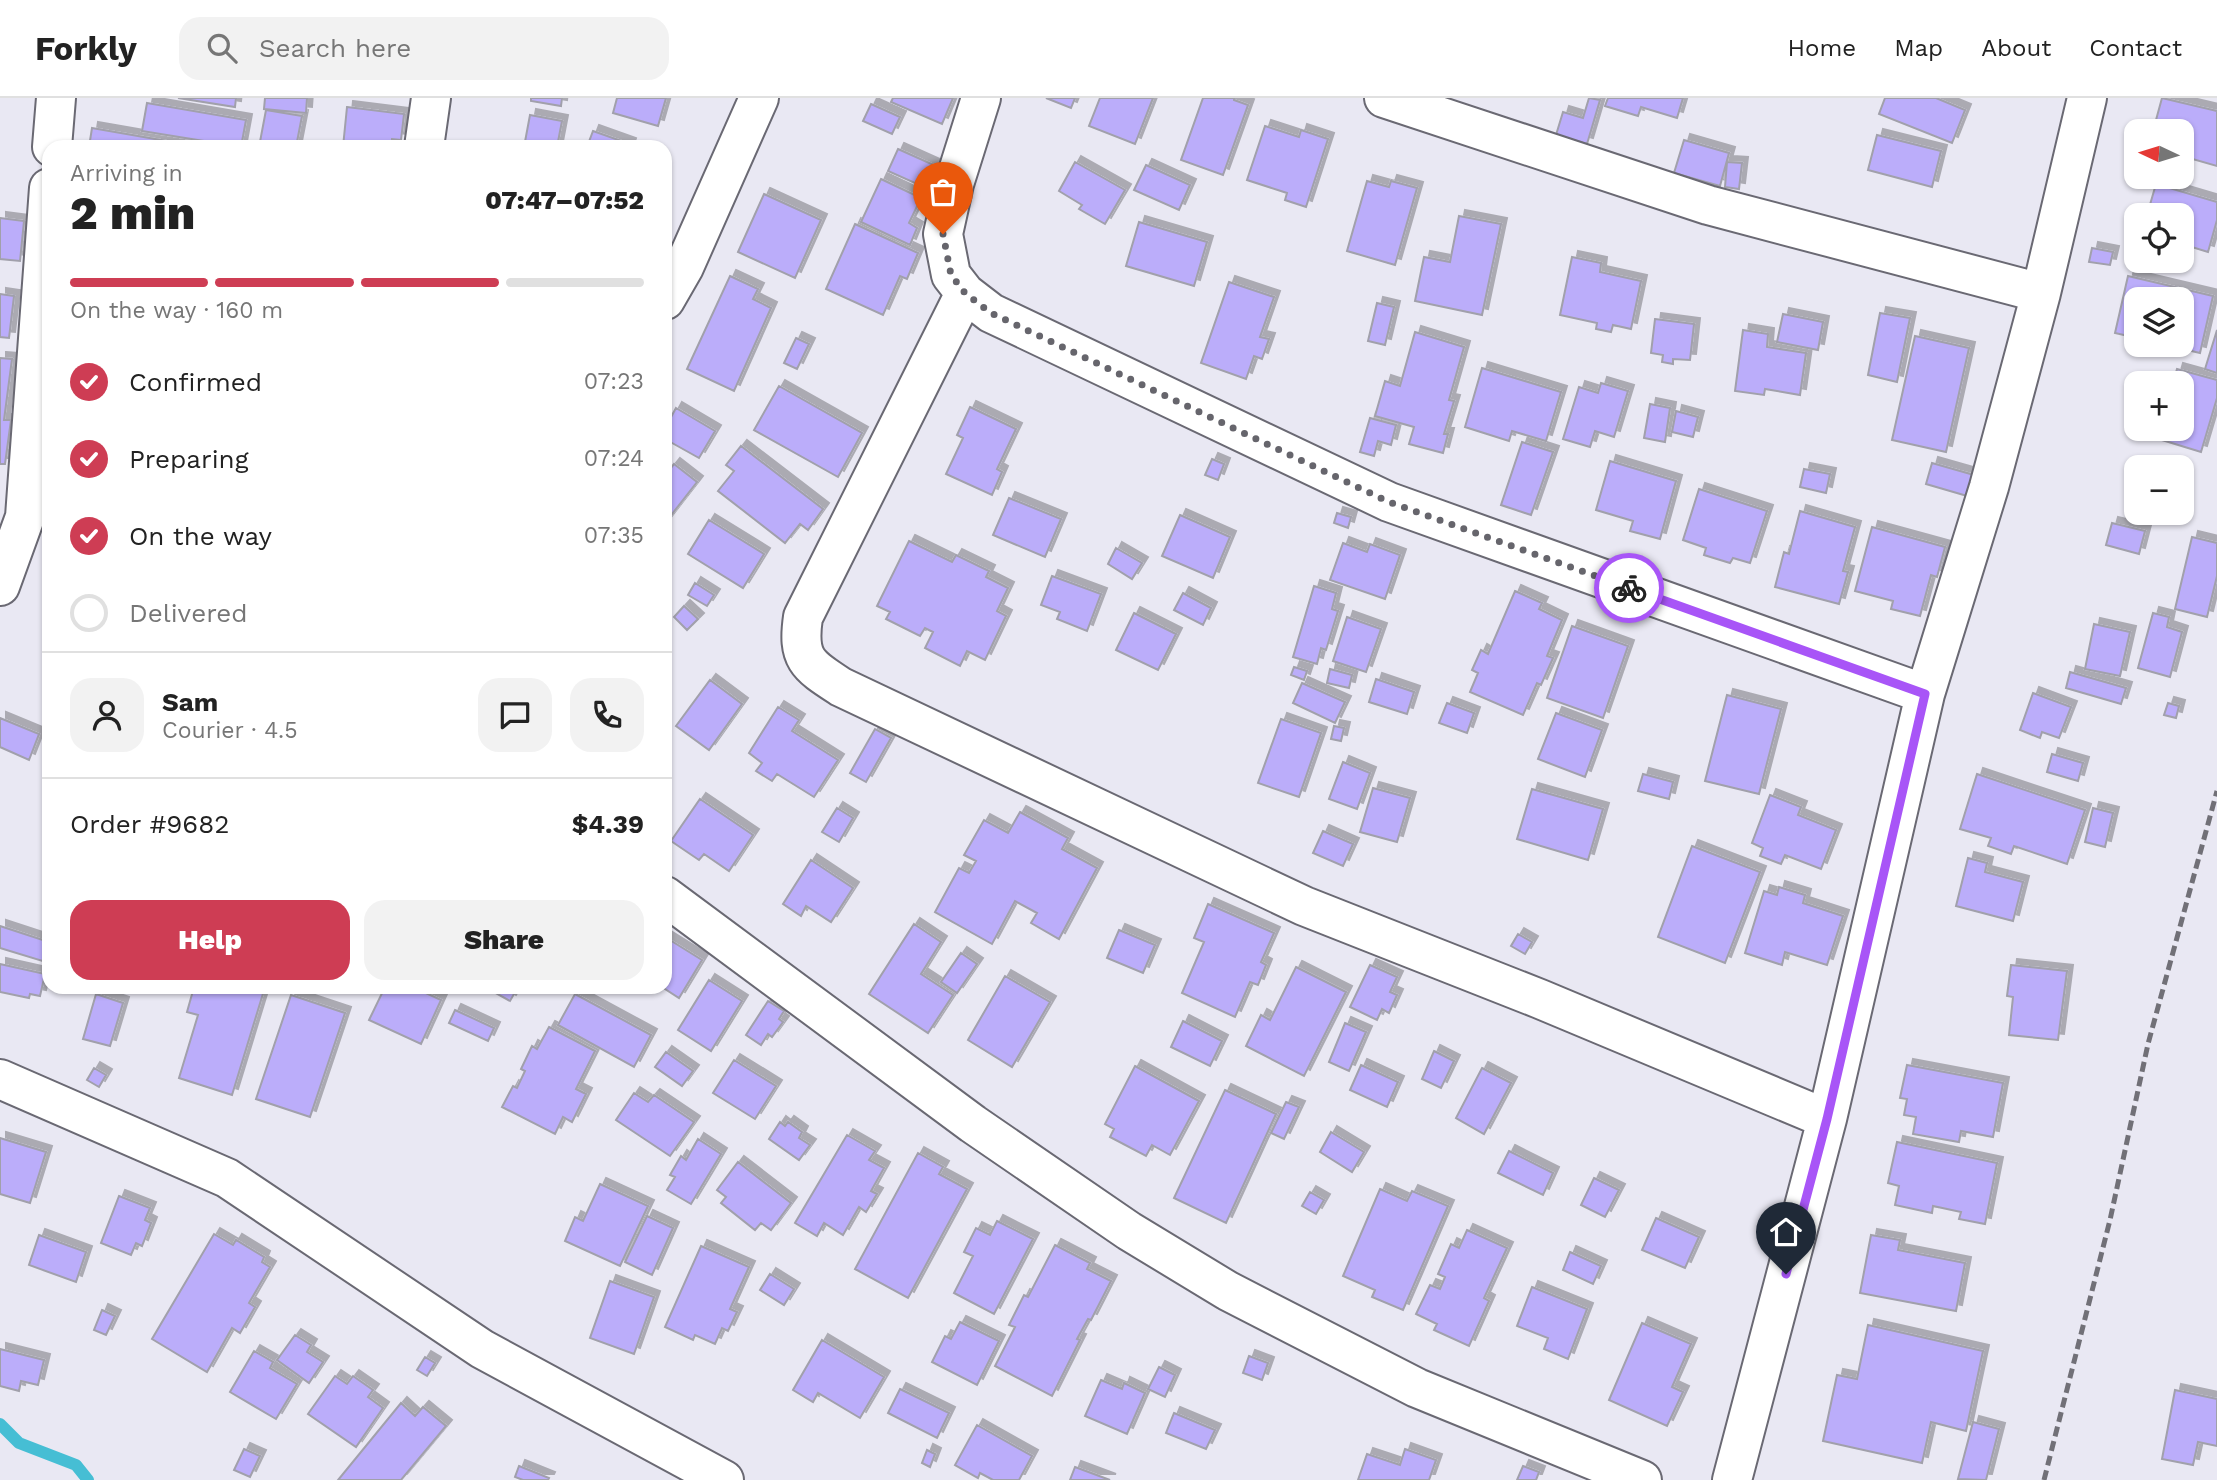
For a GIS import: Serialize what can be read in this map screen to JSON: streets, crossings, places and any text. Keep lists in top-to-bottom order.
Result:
{
  "north": "left",
  "page": {
    "header": "Forkly",
    "search": "Search here",
    "nav": [
      "Home",
      "Map",
      "About",
      "Contact"
    ],
    "map_buttons": ["+", "−"],
    "heading": ["2 min", "Arriving in", "07:47–07:52"],
    "panel": [
      "Sam",
      "Courier · 4.5",
      "Order #9682",
      "$4.39"
    ],
    "bar": "On the way · 160 m",
    "list": [
      ["Confirmed", "07:23"],
      ["Preparing", "07:24"],
      ["On the way", "07:35"],
      "Delivered"
    ],
    "buttons": ["Help", "Share"]
  }
}
